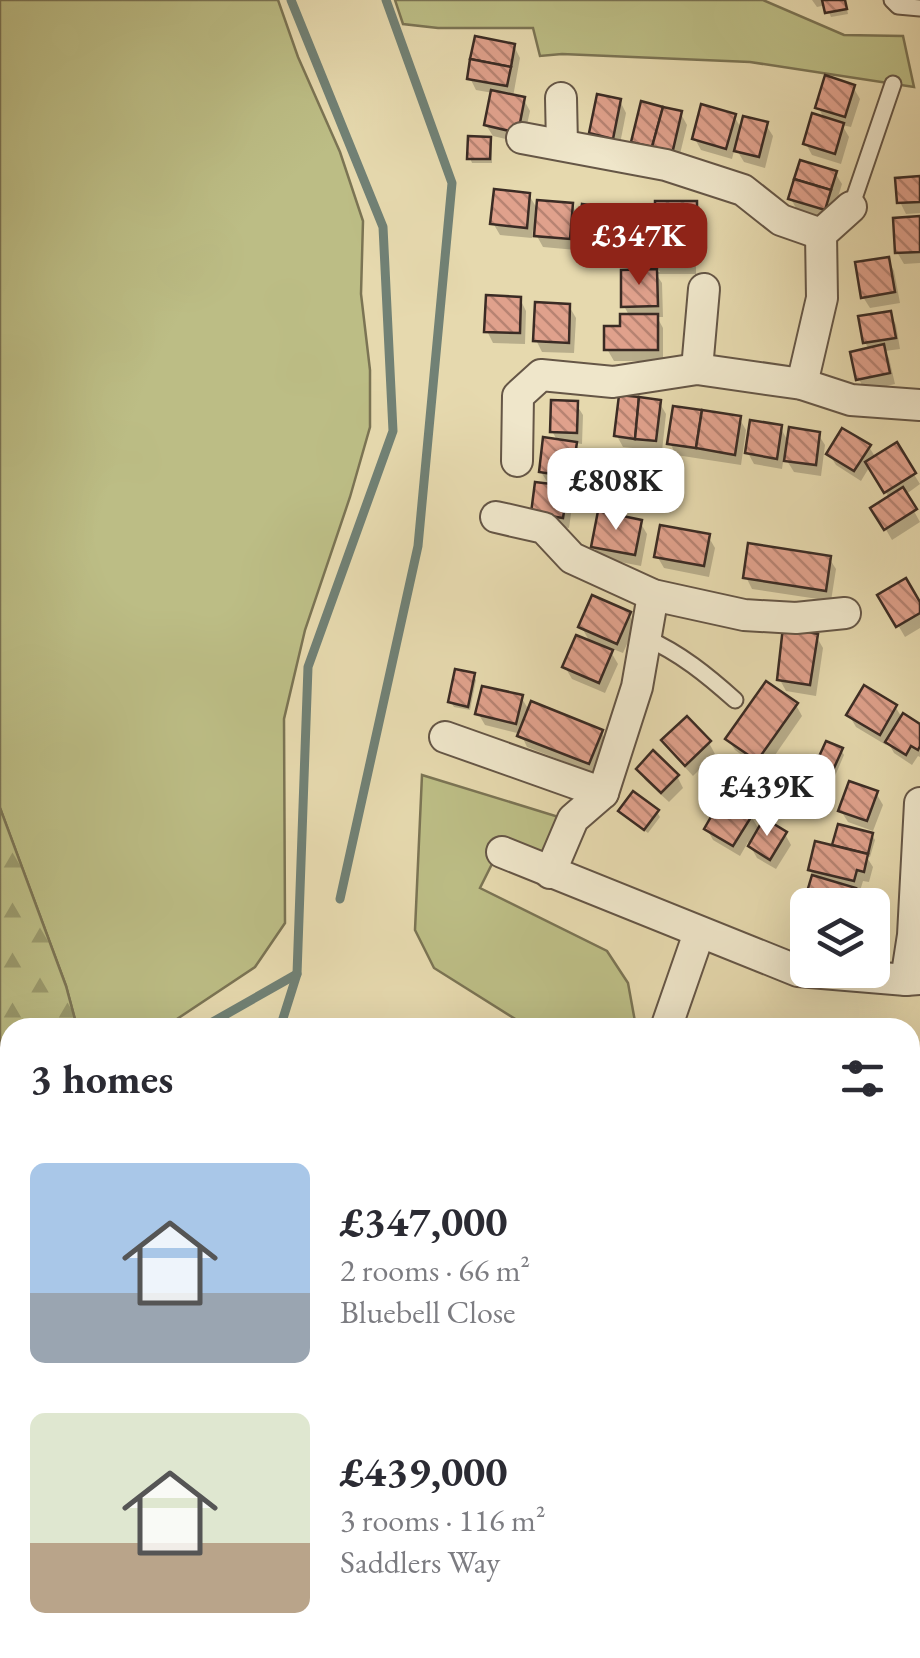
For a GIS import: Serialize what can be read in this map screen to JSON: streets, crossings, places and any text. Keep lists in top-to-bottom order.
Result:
{
  "page": {
    "price": ["£347K", "£808K", "£439K"],
    "heading": "3 homes",
    "list": [
      {
        "name": "£347,000",
        "note": "2 rooms · 66 m² · Bluebell Close"
      },
      {
        "name": "£439,000",
        "note": "3 rooms · 116 m² · Saddlers Way"
      }
    ]
  }
}
